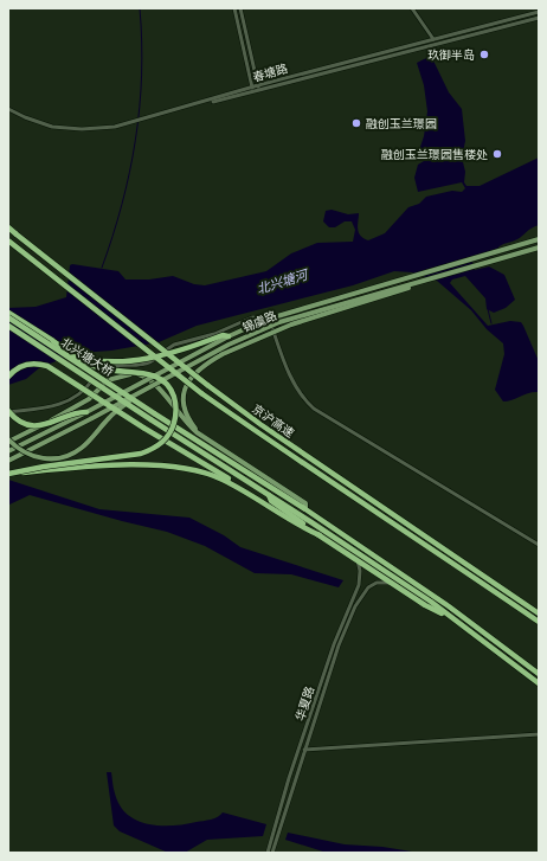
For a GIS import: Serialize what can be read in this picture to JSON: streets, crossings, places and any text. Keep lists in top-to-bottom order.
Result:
{
  "streets": {
    "highway": ["北兴塘大桥", "京沪高速"],
    "main road": ["锡虞路"],
    "street": ["春塘路", "华夏路"]
  },
  "water": ["北兴塘河"],
  "places": ["玖御半岛", "融创玉兰璟园", "融创玉兰璟园售楼处"]
}
